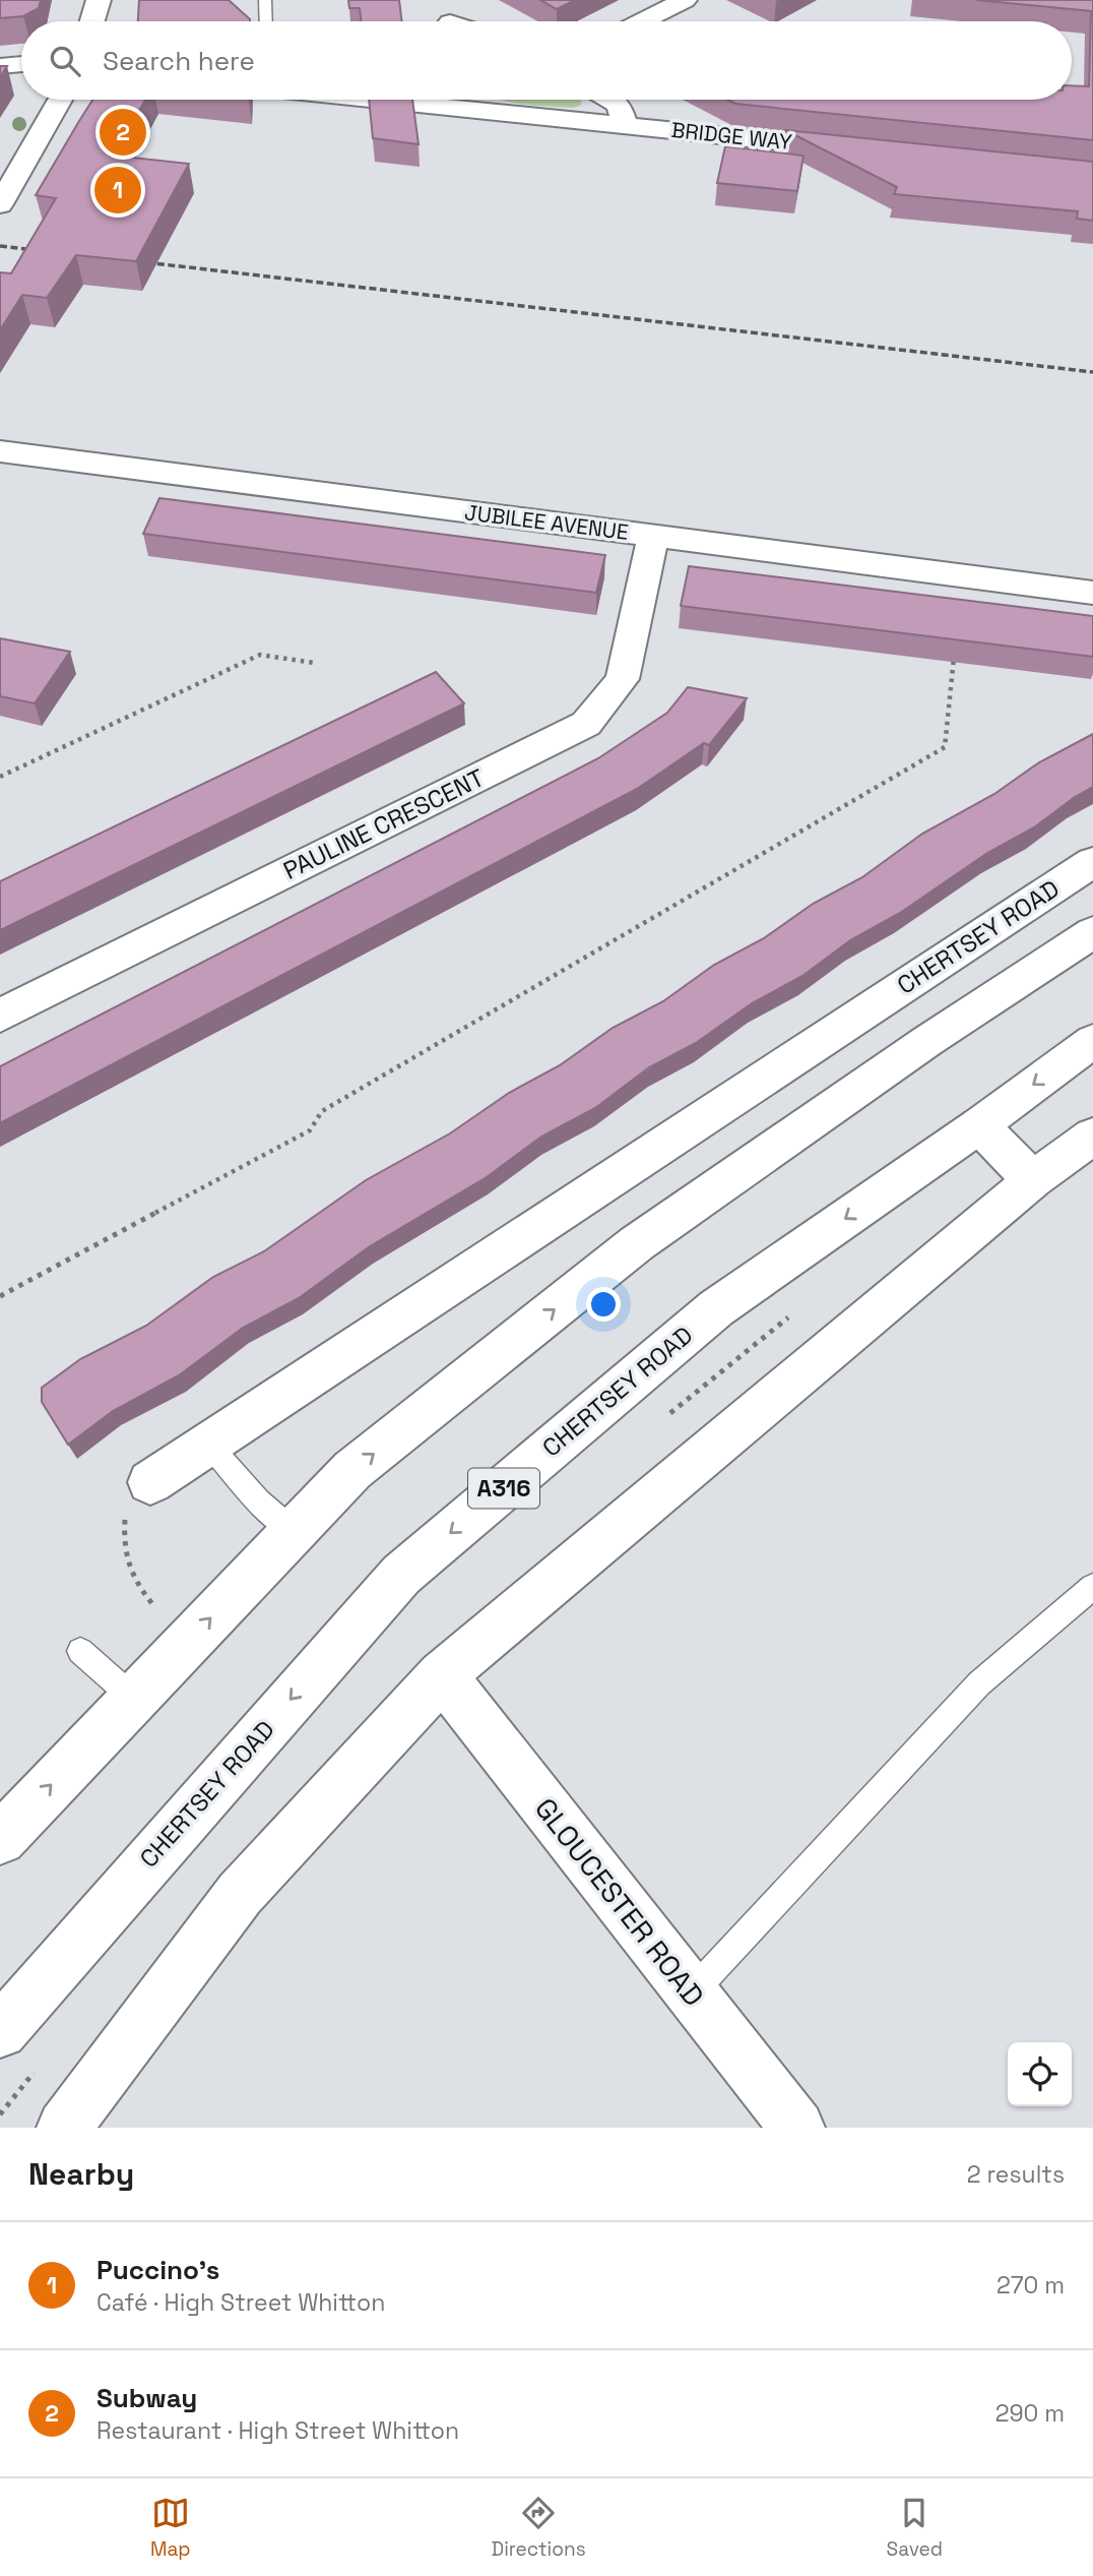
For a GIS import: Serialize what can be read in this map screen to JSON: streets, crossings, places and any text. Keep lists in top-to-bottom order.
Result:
{
  "streets": {
    "main road": [
      "BRIDGE WAY",
      "JUBILEE AVENUE",
      "PAULINE CRESCENT",
      "CHERTSEY ROAD",
      "A316",
      "GLOUCESTER ROAD"
    ]
  },
  "crossings": [
    ["JUBILEE AVENUE", "PAULINE CRESCENT"]
  ],
  "page": {
    "search": "Search here",
    "pins": ["2", "1"],
    "heading": ["Nearby", "2 results"],
    "list": [
      {
        "mark": "1",
        "name": "Puccino's",
        "note": "Café · High Street Whitton",
        "value": "270 m"
      },
      {
        "mark": "2",
        "name": "Subway",
        "note": "Restaurant · High Street Whitton",
        "value": "290 m"
      }
    ],
    "nav": ["Map", "Directions", "Saved"]
  }
}
